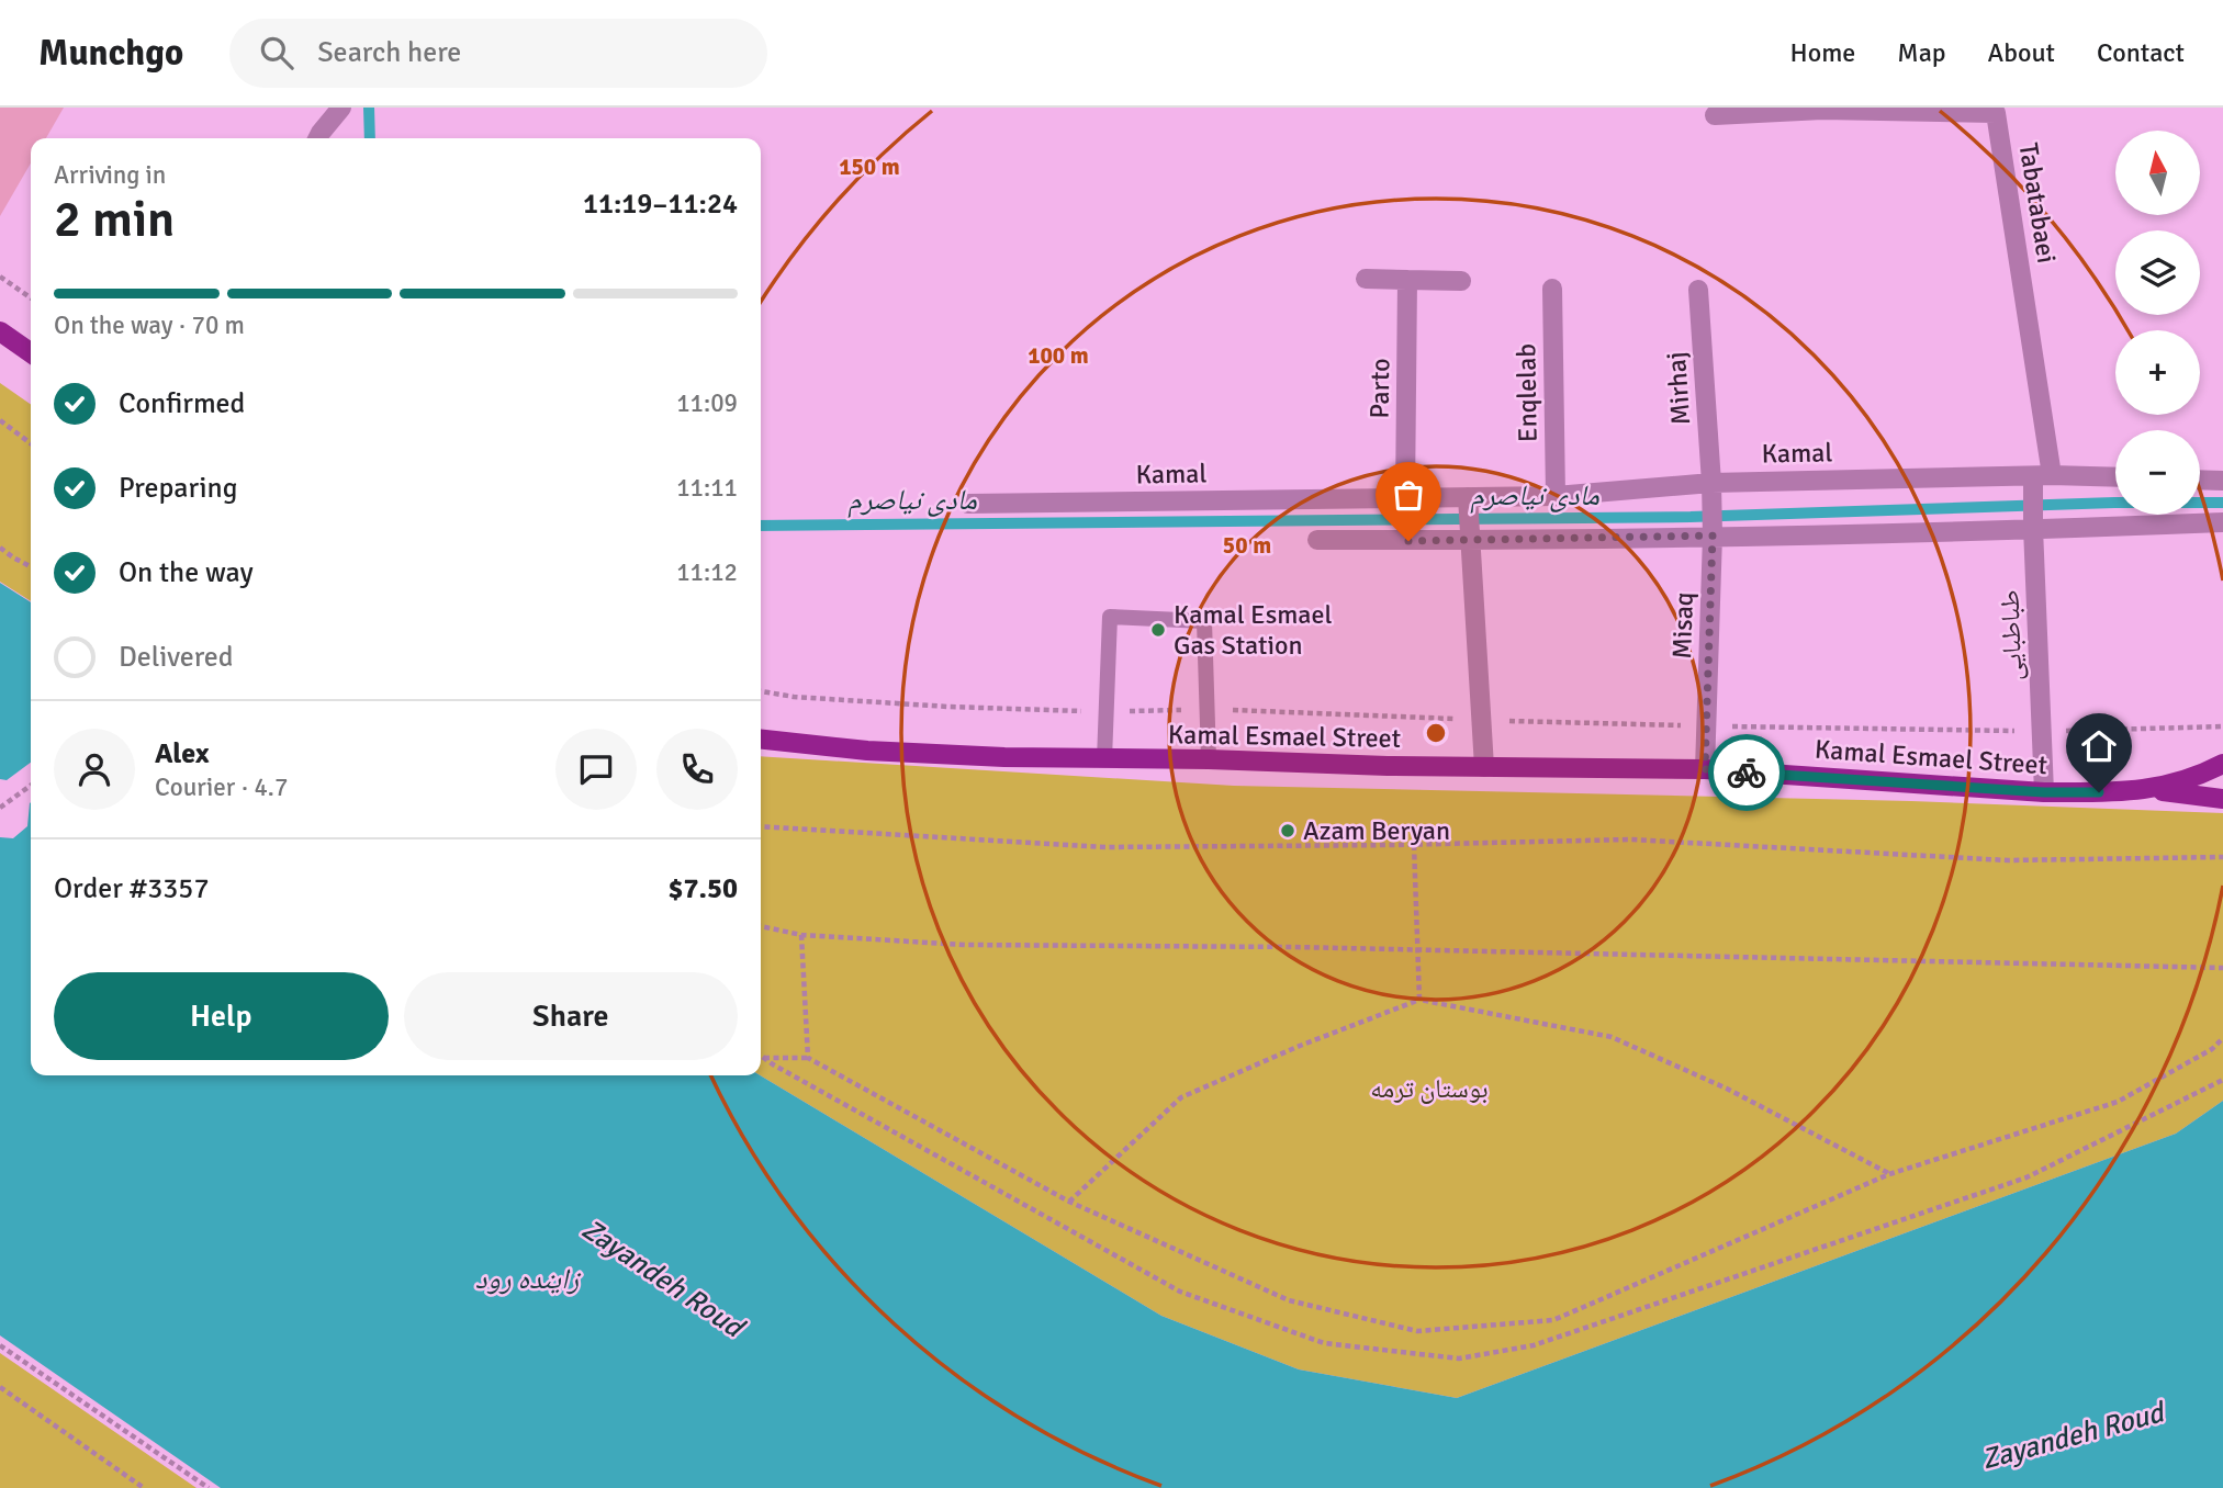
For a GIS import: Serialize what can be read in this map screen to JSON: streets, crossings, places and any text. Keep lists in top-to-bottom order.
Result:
{
  "streets": {
    "main road": ["Kamal Esmael Street"],
    "street": [
      "Tabatabaei",
      "Parto",
      "Mirhaj",
      "Enqlelab",
      "Kamal",
      "Misaq",
      "طباطبایی"
    ]
  },
  "crossings": [
    ["Tabatabaei", "Kamal"],
    ["Tabatabaei", "طباطبایی"],
    ["Parto", "Kamal"],
    ["Mirhaj", "Kamal"],
    ["Mirhaj", "Misaq"],
    ["Enqlelab", "Kamal"],
    ["Kamal", "Misaq"],
    ["Kamal", "طباطبایی"],
    ["Misaq", "Kamal Esmael Street"],
    ["طباطبایی", "Kamal Esmael Street"]
  ],
  "water": ["مادی نیاصرم", "Zayandeh Roud", "زاینده رود"],
  "parks": ["بوستان ترمه"],
  "places": ["Kamal Esmael Gas Station", "Azam Beryan"],
  "north": "top",
  "page": {
    "header": "Munchgo",
    "search": "Search here",
    "nav": [
      "Home",
      "Map",
      "About",
      "Contact"
    ],
    "map_buttons": ["+", "−"],
    "heading": ["2 min", "Arriving in", "11:19–11:24"],
    "panel": [
      "Alex",
      "Courier · 4.7",
      "Order #3357",
      "$7.50"
    ],
    "bar": "On the way · 70 m",
    "list": [
      ["Confirmed", "11:09"],
      ["Preparing", "11:11"],
      ["On the way", "11:12"],
      "Delivered"
    ],
    "buttons": ["Help", "Share"]
  },
  "rings": ["150 m", "100 m", "50 m"]
}
